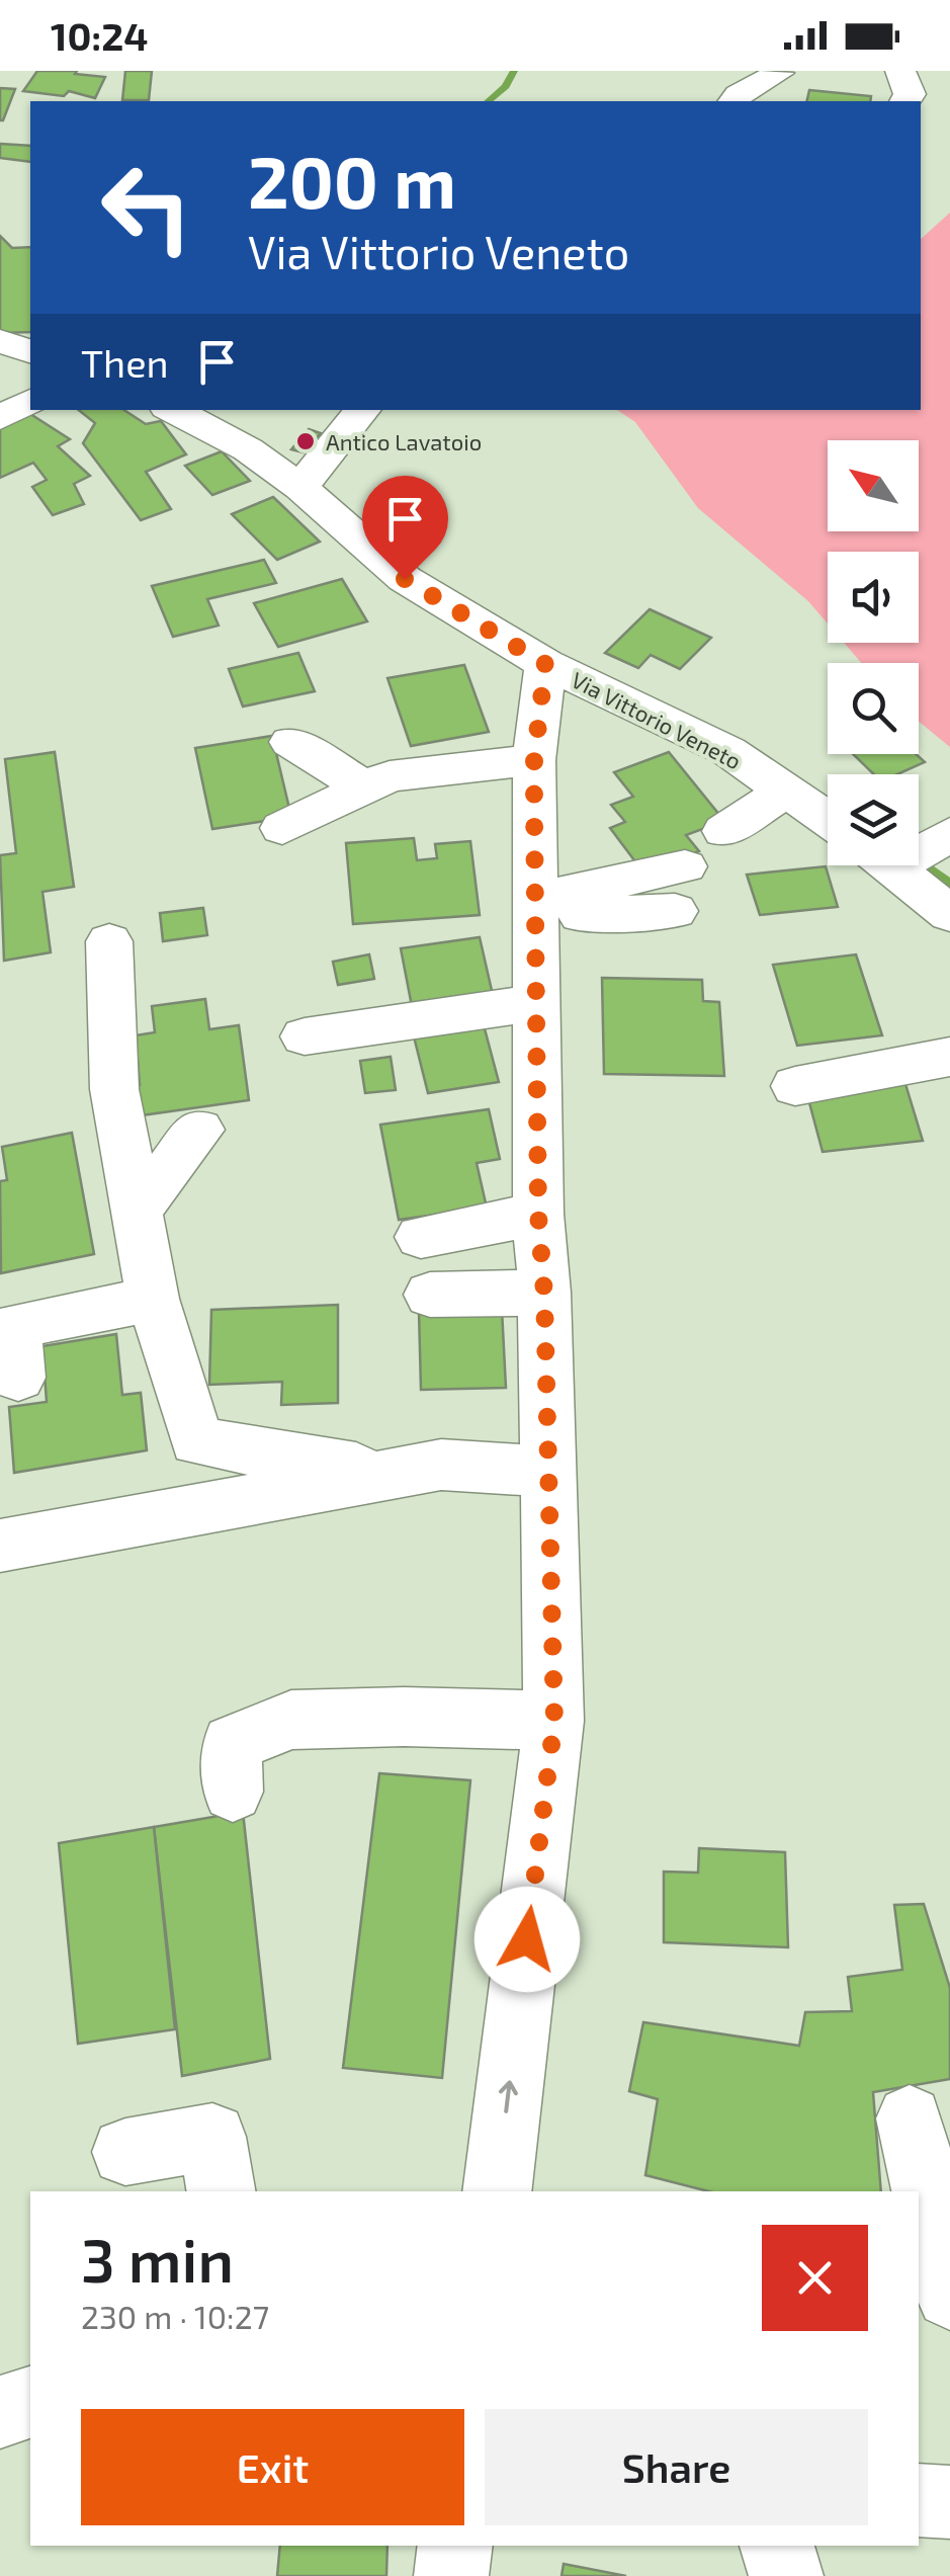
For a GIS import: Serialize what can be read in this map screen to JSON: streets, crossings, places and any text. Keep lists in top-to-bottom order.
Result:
{
  "streets": {
    "street": ["Via Vittorio Veneto"]
  },
  "places": ["Antico Lavatoio"],
  "north": "top left",
  "page": {
    "status": "10:24",
    "turn": ["200 m", "Via Vittorio Veneto"],
    "then": "Then",
    "heading": ["3 min", "230 m · 10:27"],
    "buttons": ["Exit", "Share"]
  }
}
